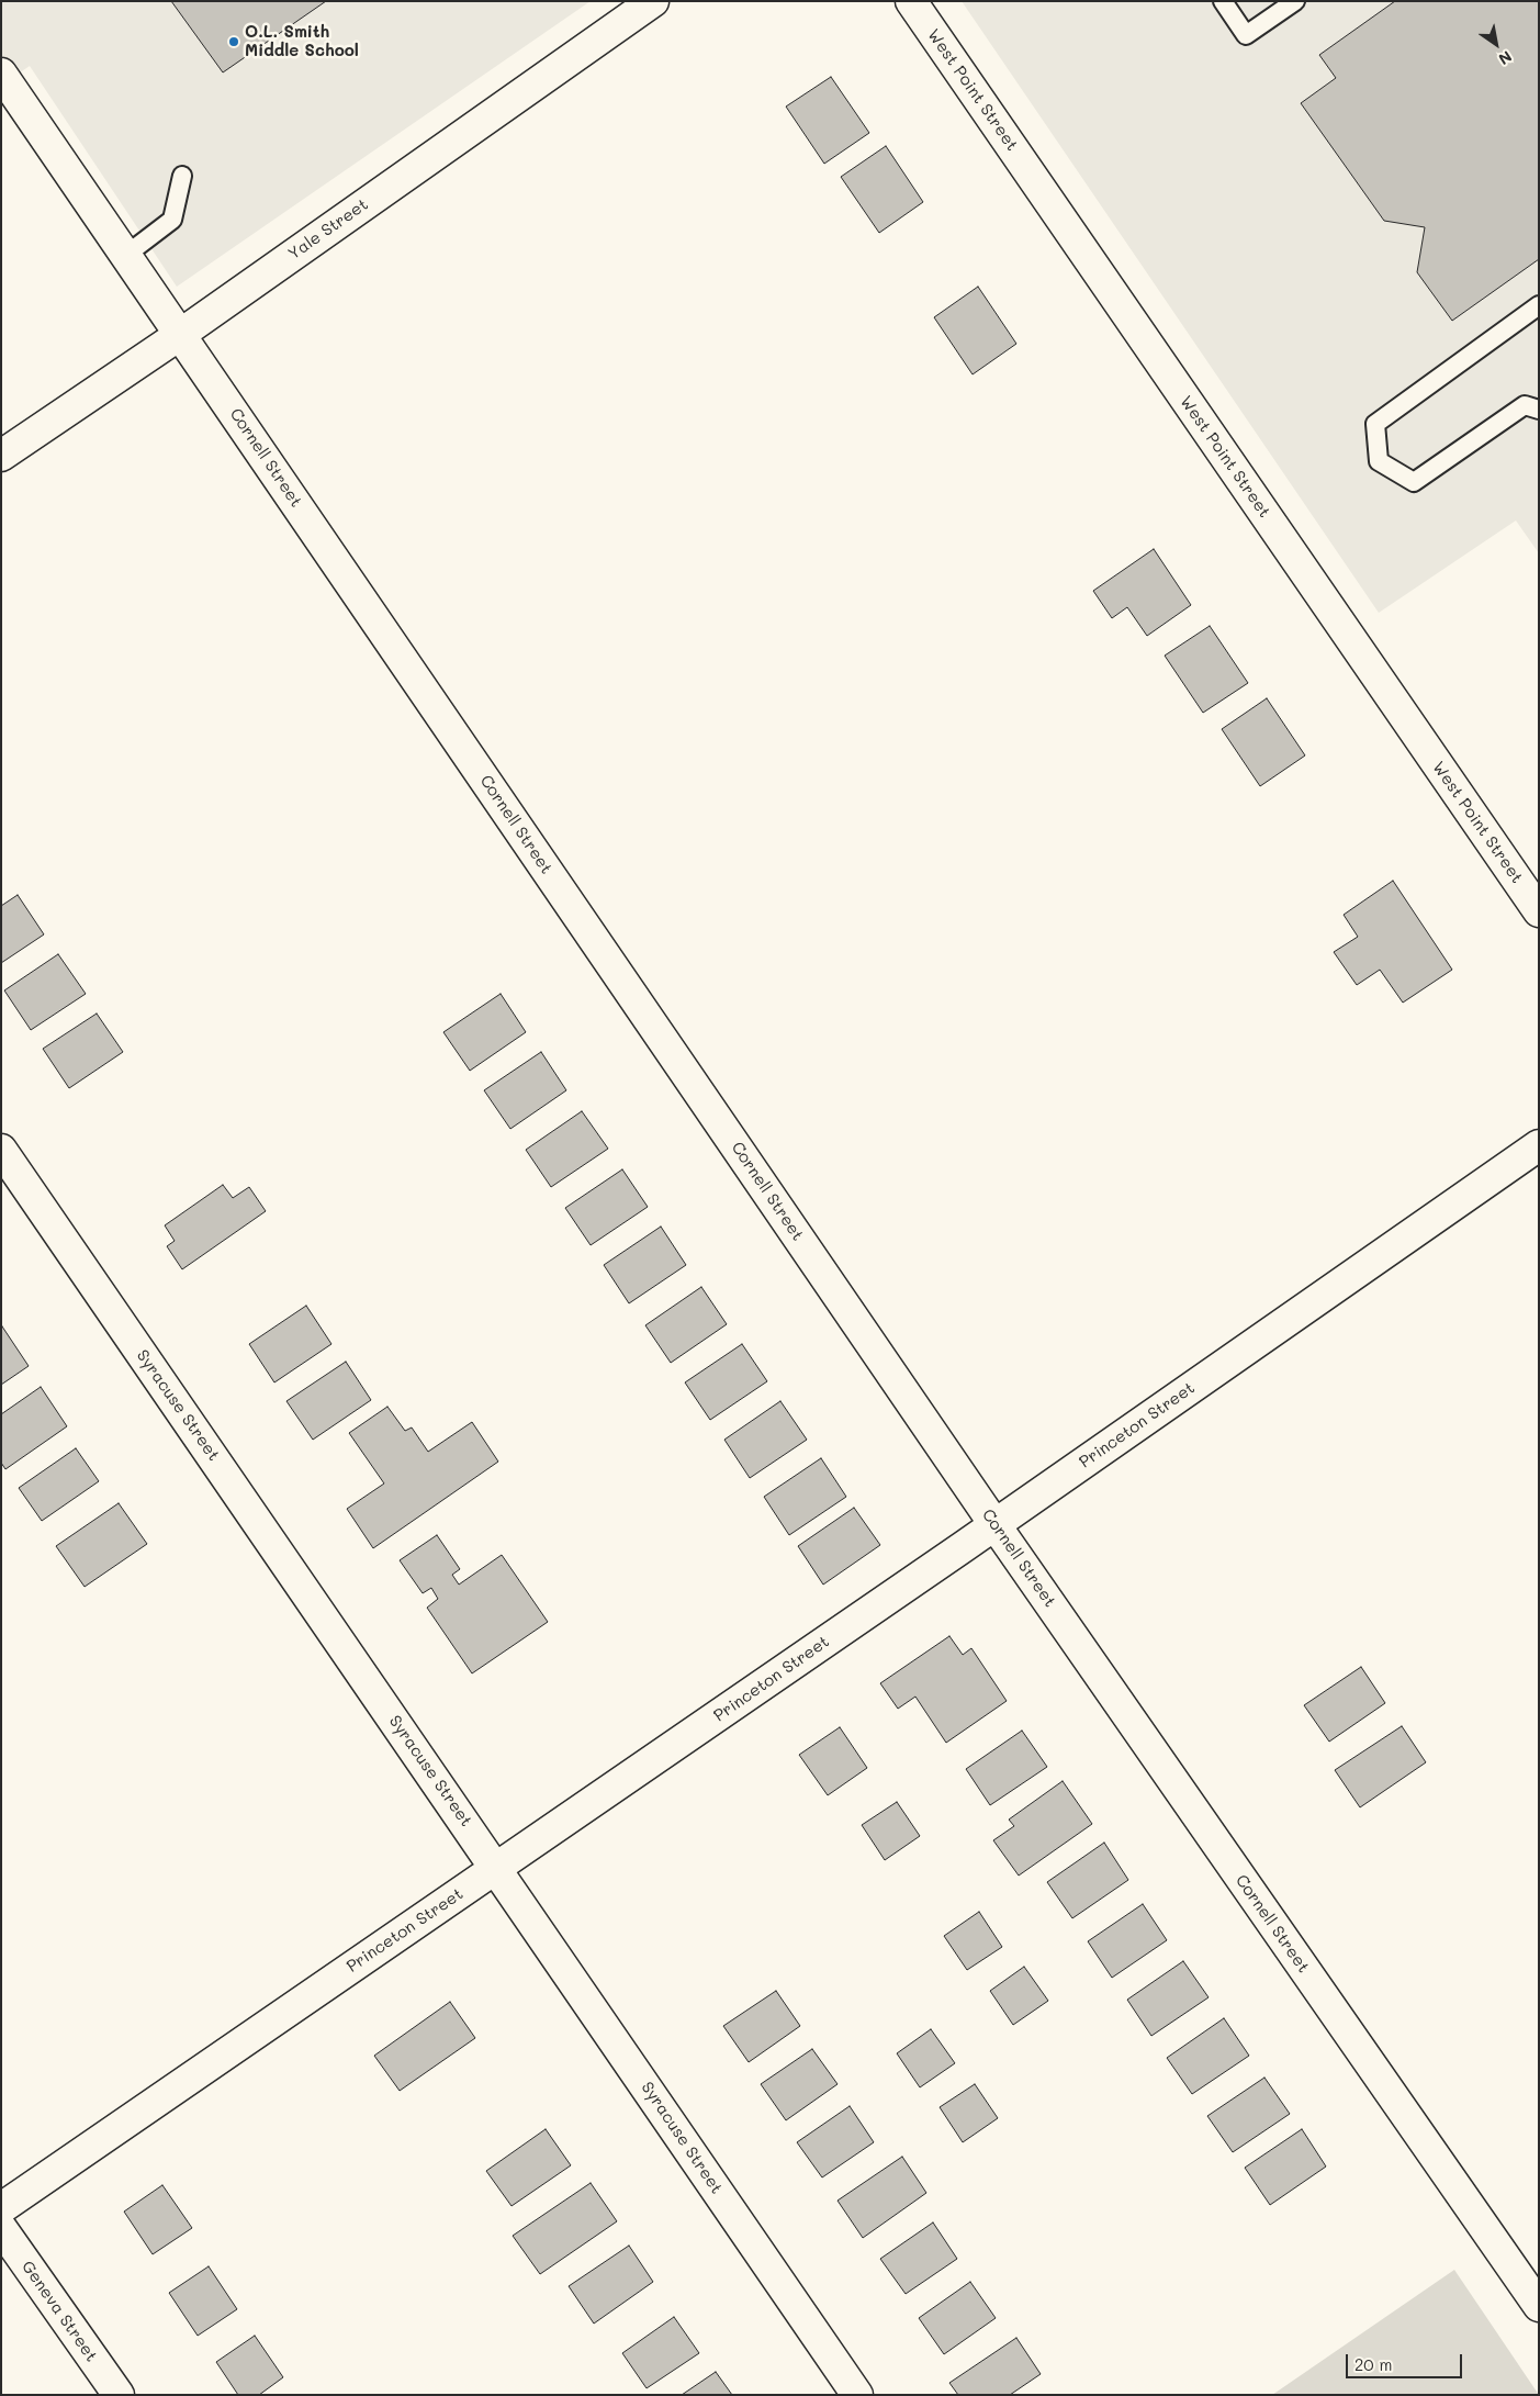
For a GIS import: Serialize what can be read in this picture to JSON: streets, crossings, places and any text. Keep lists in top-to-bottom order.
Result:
{
  "streets": {
    "street": [
      "West Point Street",
      "Yale Street",
      "Cornell Street",
      "Syracuse Street",
      "Princeton Street",
      "Geneva Street"
    ]
  },
  "crossings": [
    ["Yale Street", "Cornell Street"],
    ["Cornell Street", "Princeton Street"],
    ["Syracuse Street", "Princeton Street"]
  ],
  "places": ["O.L. Smith Middle School"],
  "scale_bar": "20 m",
  "north": "bottom right"
}
